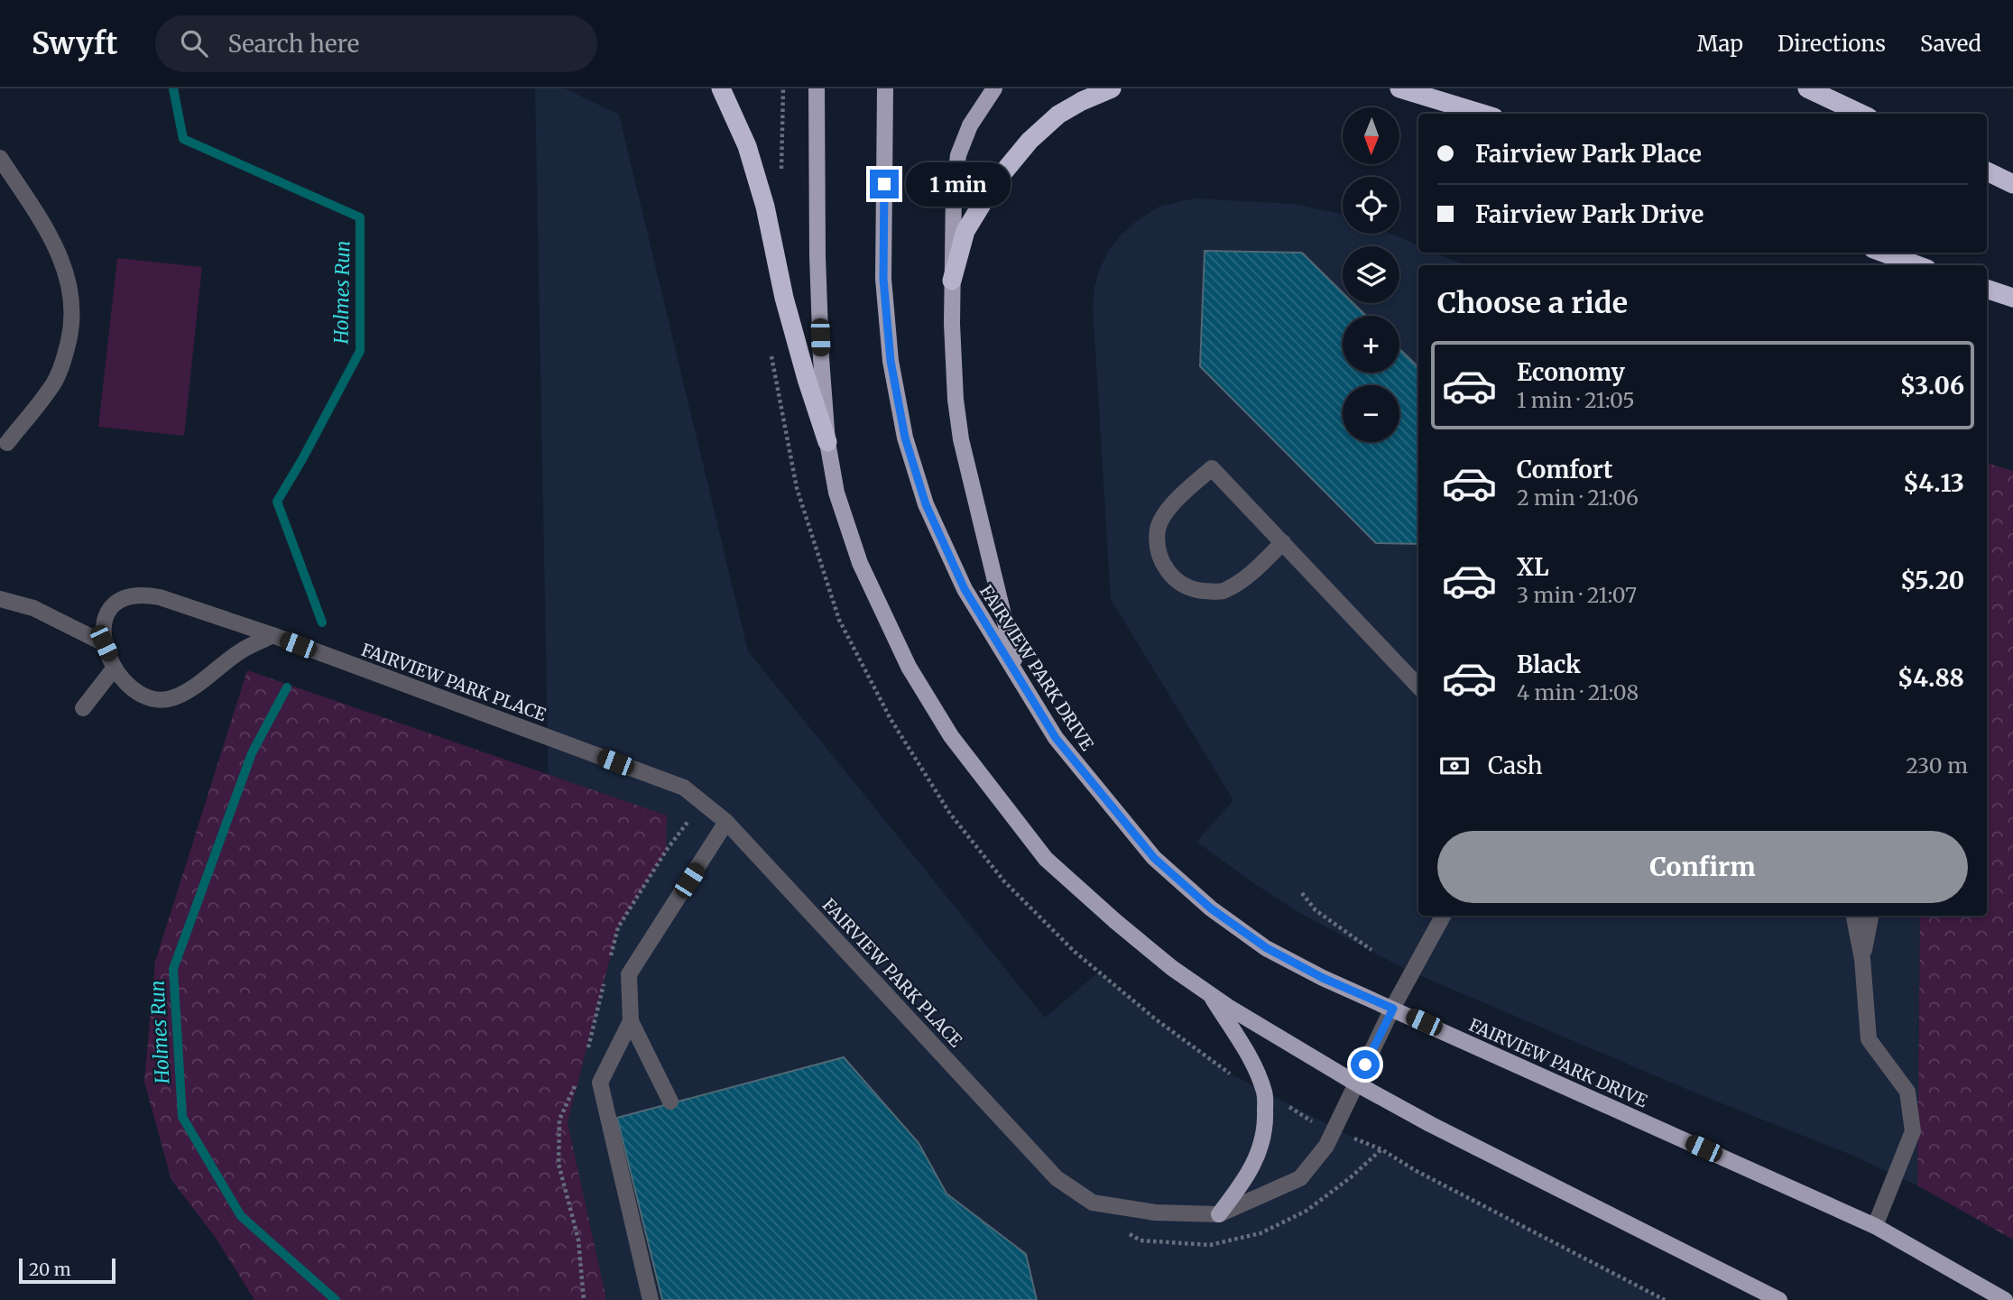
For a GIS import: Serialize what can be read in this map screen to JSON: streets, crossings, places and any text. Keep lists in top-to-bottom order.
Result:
{
  "streets": {
    "main road": ["FAIRVIEW PARK DRIVE"],
    "street": ["FAIRVIEW PARK PLACE"]
  },
  "crossings": [
    ["FAIRVIEW PARK DRIVE", "FAIRVIEW PARK PLACE"]
  ],
  "water": ["Holmes Run"],
  "scale_bar": "20 m",
  "north": "bottom",
  "page": {
    "header": "Swyft",
    "search": "Search here",
    "nav": ["Map", "Directions", "Saved"],
    "map_buttons": ["+", "−"],
    "banner": ["Fairview Park Place", "Fairview Park Drive"],
    "bubble": "1 min",
    "heading": "Choose a ride",
    "list": [
      {
        "name": "Economy",
        "note": "1 min · 21:05",
        "value": "$3.06"
      },
      {
        "name": "Comfort",
        "note": "2 min · 21:06",
        "value": "$4.13"
      },
      {
        "name": "XL",
        "note": "3 min · 21:07",
        "value": "$5.20"
      },
      {
        "name": "Black",
        "note": "4 min · 21:08",
        "value": "$4.88"
      }
    ],
    "pay": ["Cash", "230 m"],
    "buttons": "Confirm",
    "scale": "20 m"
  }
}
